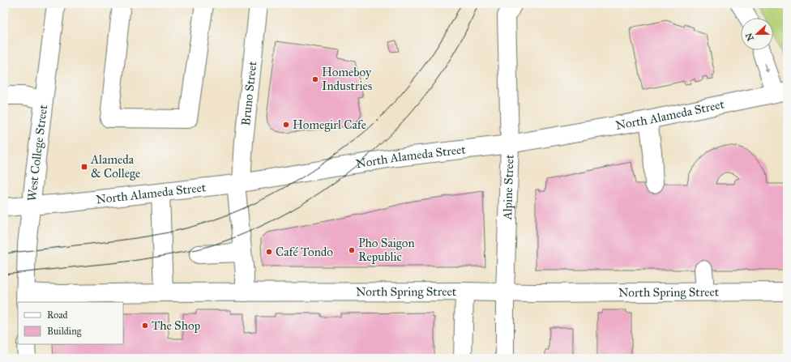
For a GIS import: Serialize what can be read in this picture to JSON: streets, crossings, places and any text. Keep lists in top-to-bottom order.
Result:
{
  "streets": {
    "street": [
      "Bruno Street",
      "North Alameda Street",
      "West College Street",
      "Alpine Street",
      "North Spring Street"
    ]
  },
  "crossings": [
    ["Bruno Street", "North Alameda Street"],
    ["Bruno Street", "North Spring Street"],
    ["North Alameda Street", "West College Street"],
    ["North Alameda Street", "Alpine Street"],
    ["West College Street", "North Spring Street"],
    ["Alpine Street", "North Spring Street"]
  ],
  "places": {
    "other": [
      "Homeboy Industries",
      "Homegirl Cafe",
      "Pho Saigon Republic",
      "Café Tondo",
      "The Shop"
    ],
    "transit": ["Alameda & College"]
  },
  "legend": ["Road", "Building"],
  "north": "left"
}
